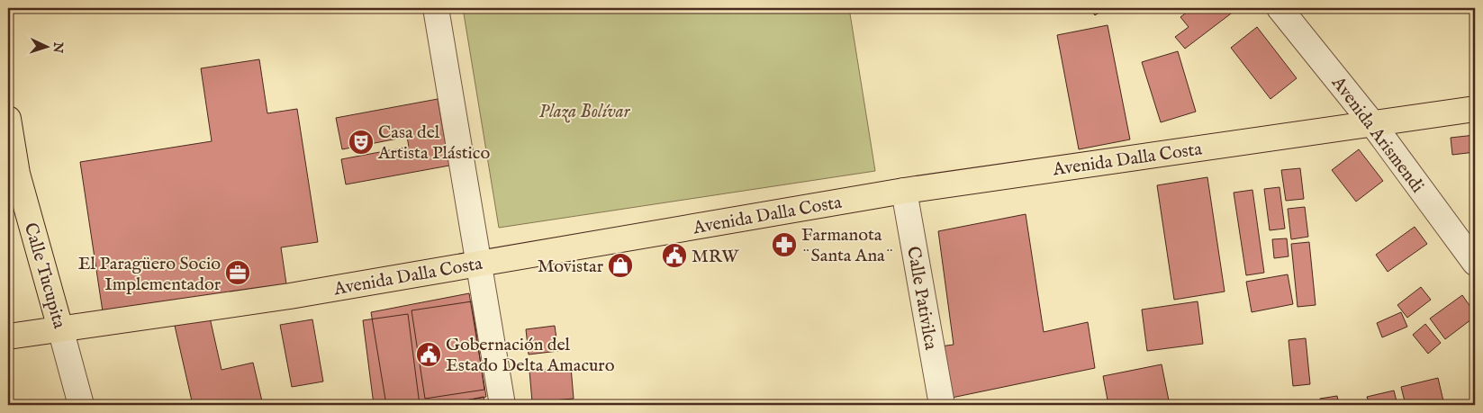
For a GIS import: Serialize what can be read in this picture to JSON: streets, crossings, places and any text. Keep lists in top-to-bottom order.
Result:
{
  "streets": {
    "main road": ["Avenida Dalla Costa", "Calle Tucupita"],
    "street": ["Avenida Arismendi", "Calle Pativilca"]
  },
  "crossings": [
    ["Avenida Arismendi", "Avenida Dalla Costa"],
    ["Avenida Dalla Costa", "Calle Tucupita"],
    ["Avenida Dalla Costa", "Calle Pativilca"]
  ],
  "parks": ["Plaza Bolívar"],
  "places": {
    "theatre": ["Casa del Artista Plástico"],
    "pharmacy": ["Farmanota ¨Santa Ana¨"],
    "public building": ["MRW", "Gobernación del Estado Delta Amacuro"],
    "shop": ["Movistar"],
    "office": ["El Paragüero Socio Implementador"]
  },
  "north": "right"
}
